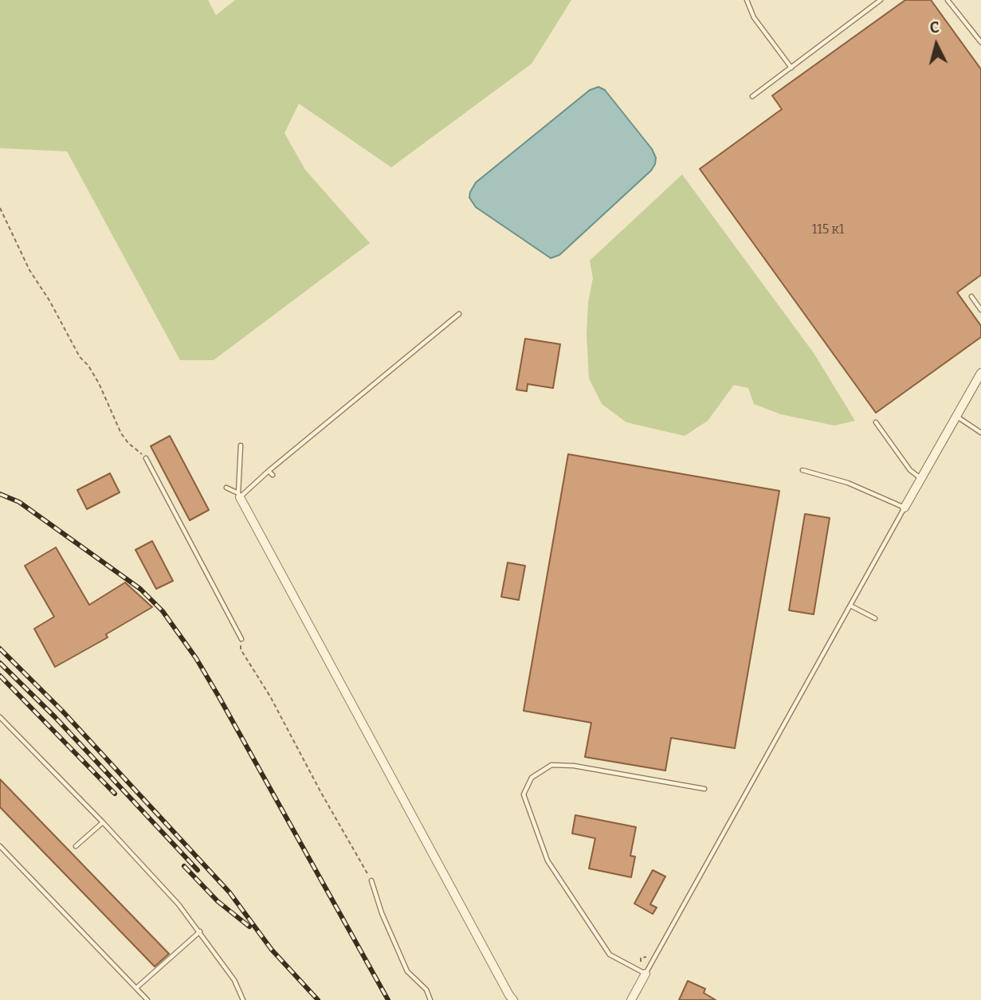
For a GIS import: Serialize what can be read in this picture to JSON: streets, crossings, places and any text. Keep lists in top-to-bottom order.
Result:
{
  "house_numbers": ["115 к1"],
  "north": "top"
}
